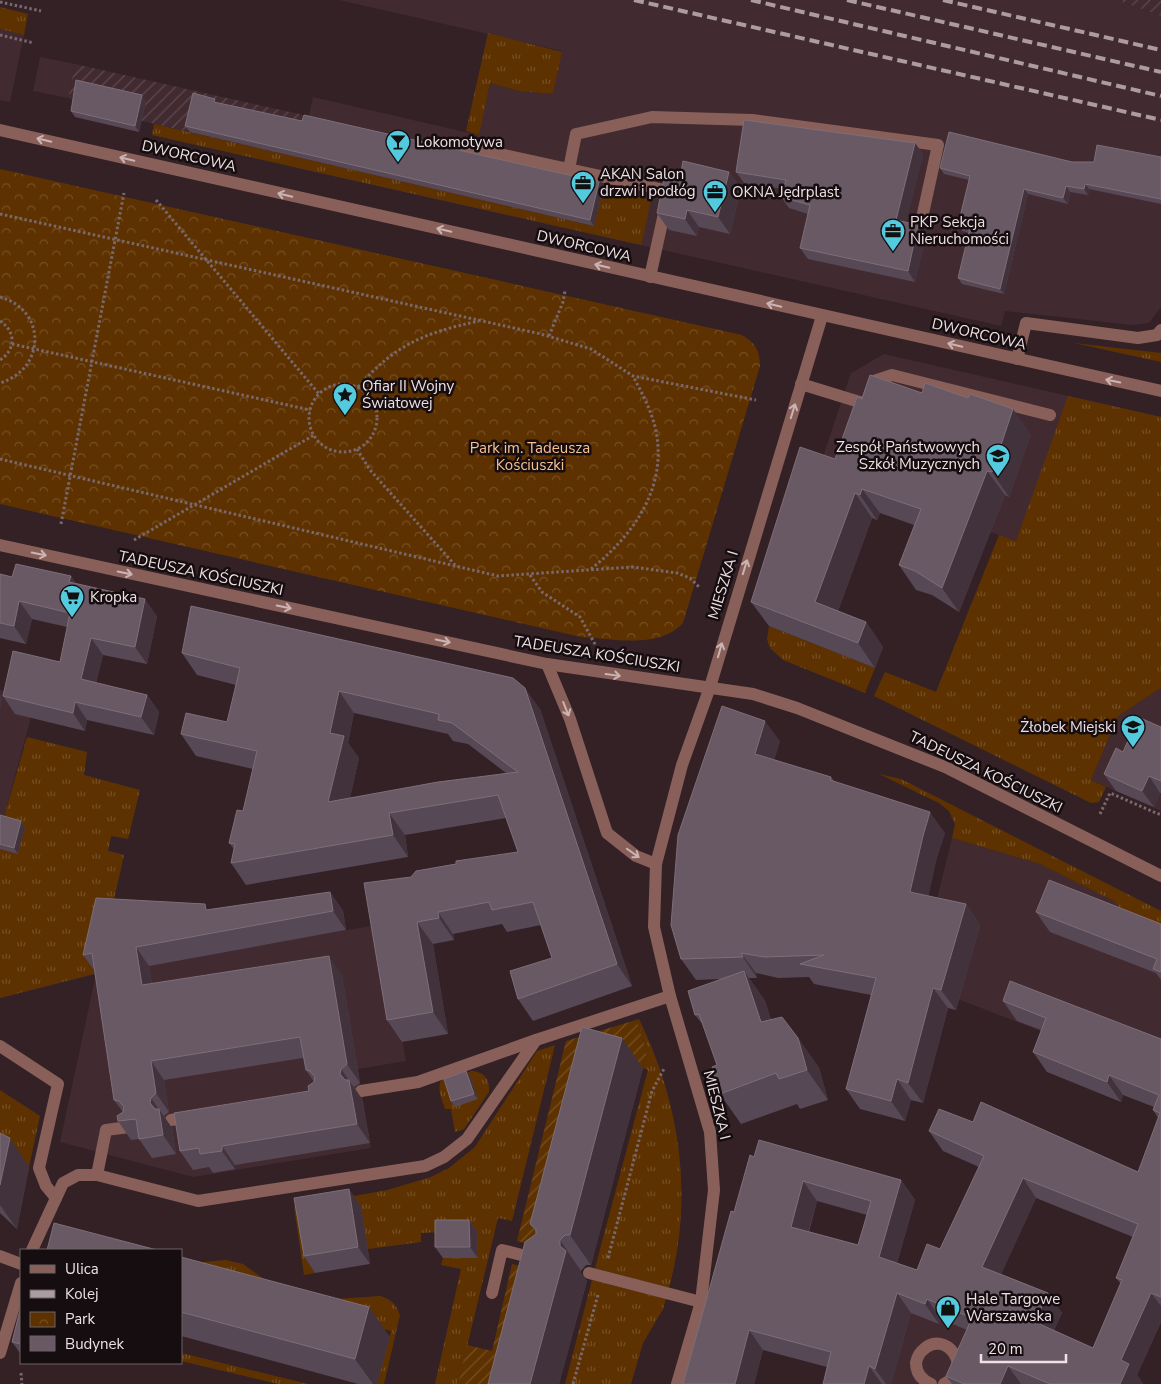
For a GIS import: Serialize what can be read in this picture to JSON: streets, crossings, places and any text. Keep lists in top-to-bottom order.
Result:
{
  "streets": {
    "street": ["DWORCOWA", "TADEUSZA KOŚCIUSZKI", "MIESZKA I"]
  },
  "crossings": [
    ["DWORCOWA", "MIESZKA I"],
    ["TADEUSZA KOŚCIUSZKI", "MIESZKA I"]
  ],
  "one_way": ["TADEUSZA KOŚCIUSZKI"],
  "parks": ["Park im. Tadeusza Kościuszki"],
  "places": {
    "bar": ["Lokomotywa"],
    "office": ["AKAN Salon drzwi i podłóg", "OKNA Jędrplast", "PKP Sekcja Nieruchomości"],
    "place": ["Ofiar II Wojny Światowej"],
    "school or university": ["Zespół Państwowych Szkół Muzycznych", "Żłobek Miejski"],
    "supermarket": ["Kropka"],
    "shop": ["Hale Targowe Warszawska"]
  },
  "legend": [
    "Ulica",
    "Kolej",
    "Park",
    "Budynek"
  ],
  "scale_bar": "20 m"
}
